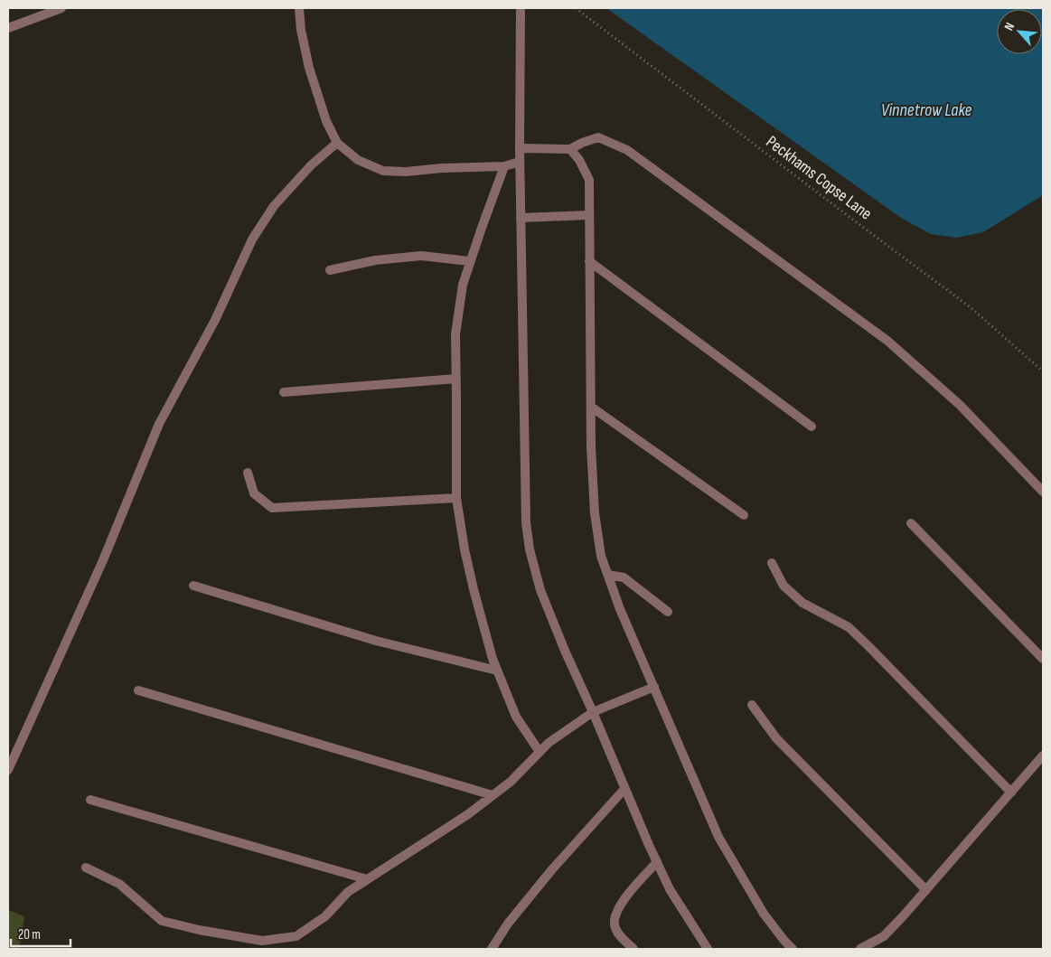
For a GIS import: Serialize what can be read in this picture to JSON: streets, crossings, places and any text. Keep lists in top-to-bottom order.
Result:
{
  "streets": {
    "path": ["Peckhams Copse Lane"]
  },
  "water": ["Vinnetrow Lake"],
  "scale_bar": "20 m",
  "north": "top left"
}
